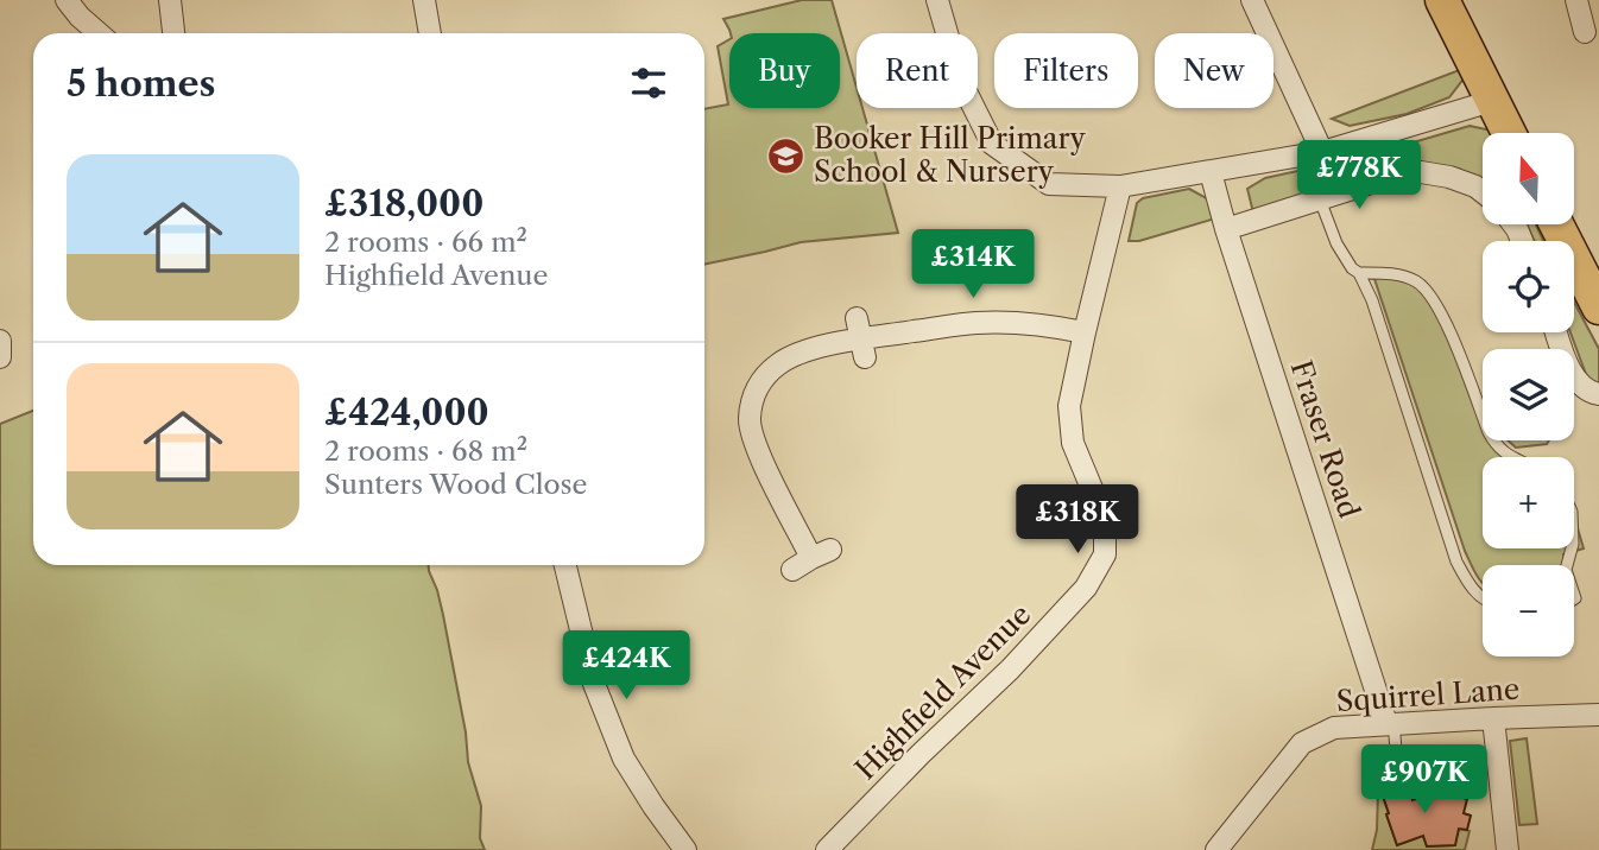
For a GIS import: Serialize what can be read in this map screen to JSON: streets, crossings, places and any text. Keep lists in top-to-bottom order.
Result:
{
  "streets": {
    "street": ["Fraser Road", "Highfield Avenue", "Squirrel Lane"]
  },
  "crossings": [
    ["Fraser Road", "Squirrel Lane"]
  ],
  "places": {
    "school or university": ["Booker Hill Primary School & Nursery"]
  },
  "north": "top",
  "page": {
    "chip": [
      "Buy",
      "Rent",
      "Filters",
      "New"
    ],
    "heading": "5 homes",
    "map_buttons": ["+", "−"],
    "list": [
      {
        "name": "£318,000",
        "note": "2 rooms · 66 m² · Highfield Avenue"
      },
      {
        "name": "£424,000",
        "note": "2 rooms · 68 m² · Sunters Wood Close"
      }
    ],
    "price": [
      "£778K",
      "£314K",
      "£318K",
      "£424K",
      "£907K"
    ]
  }
}
